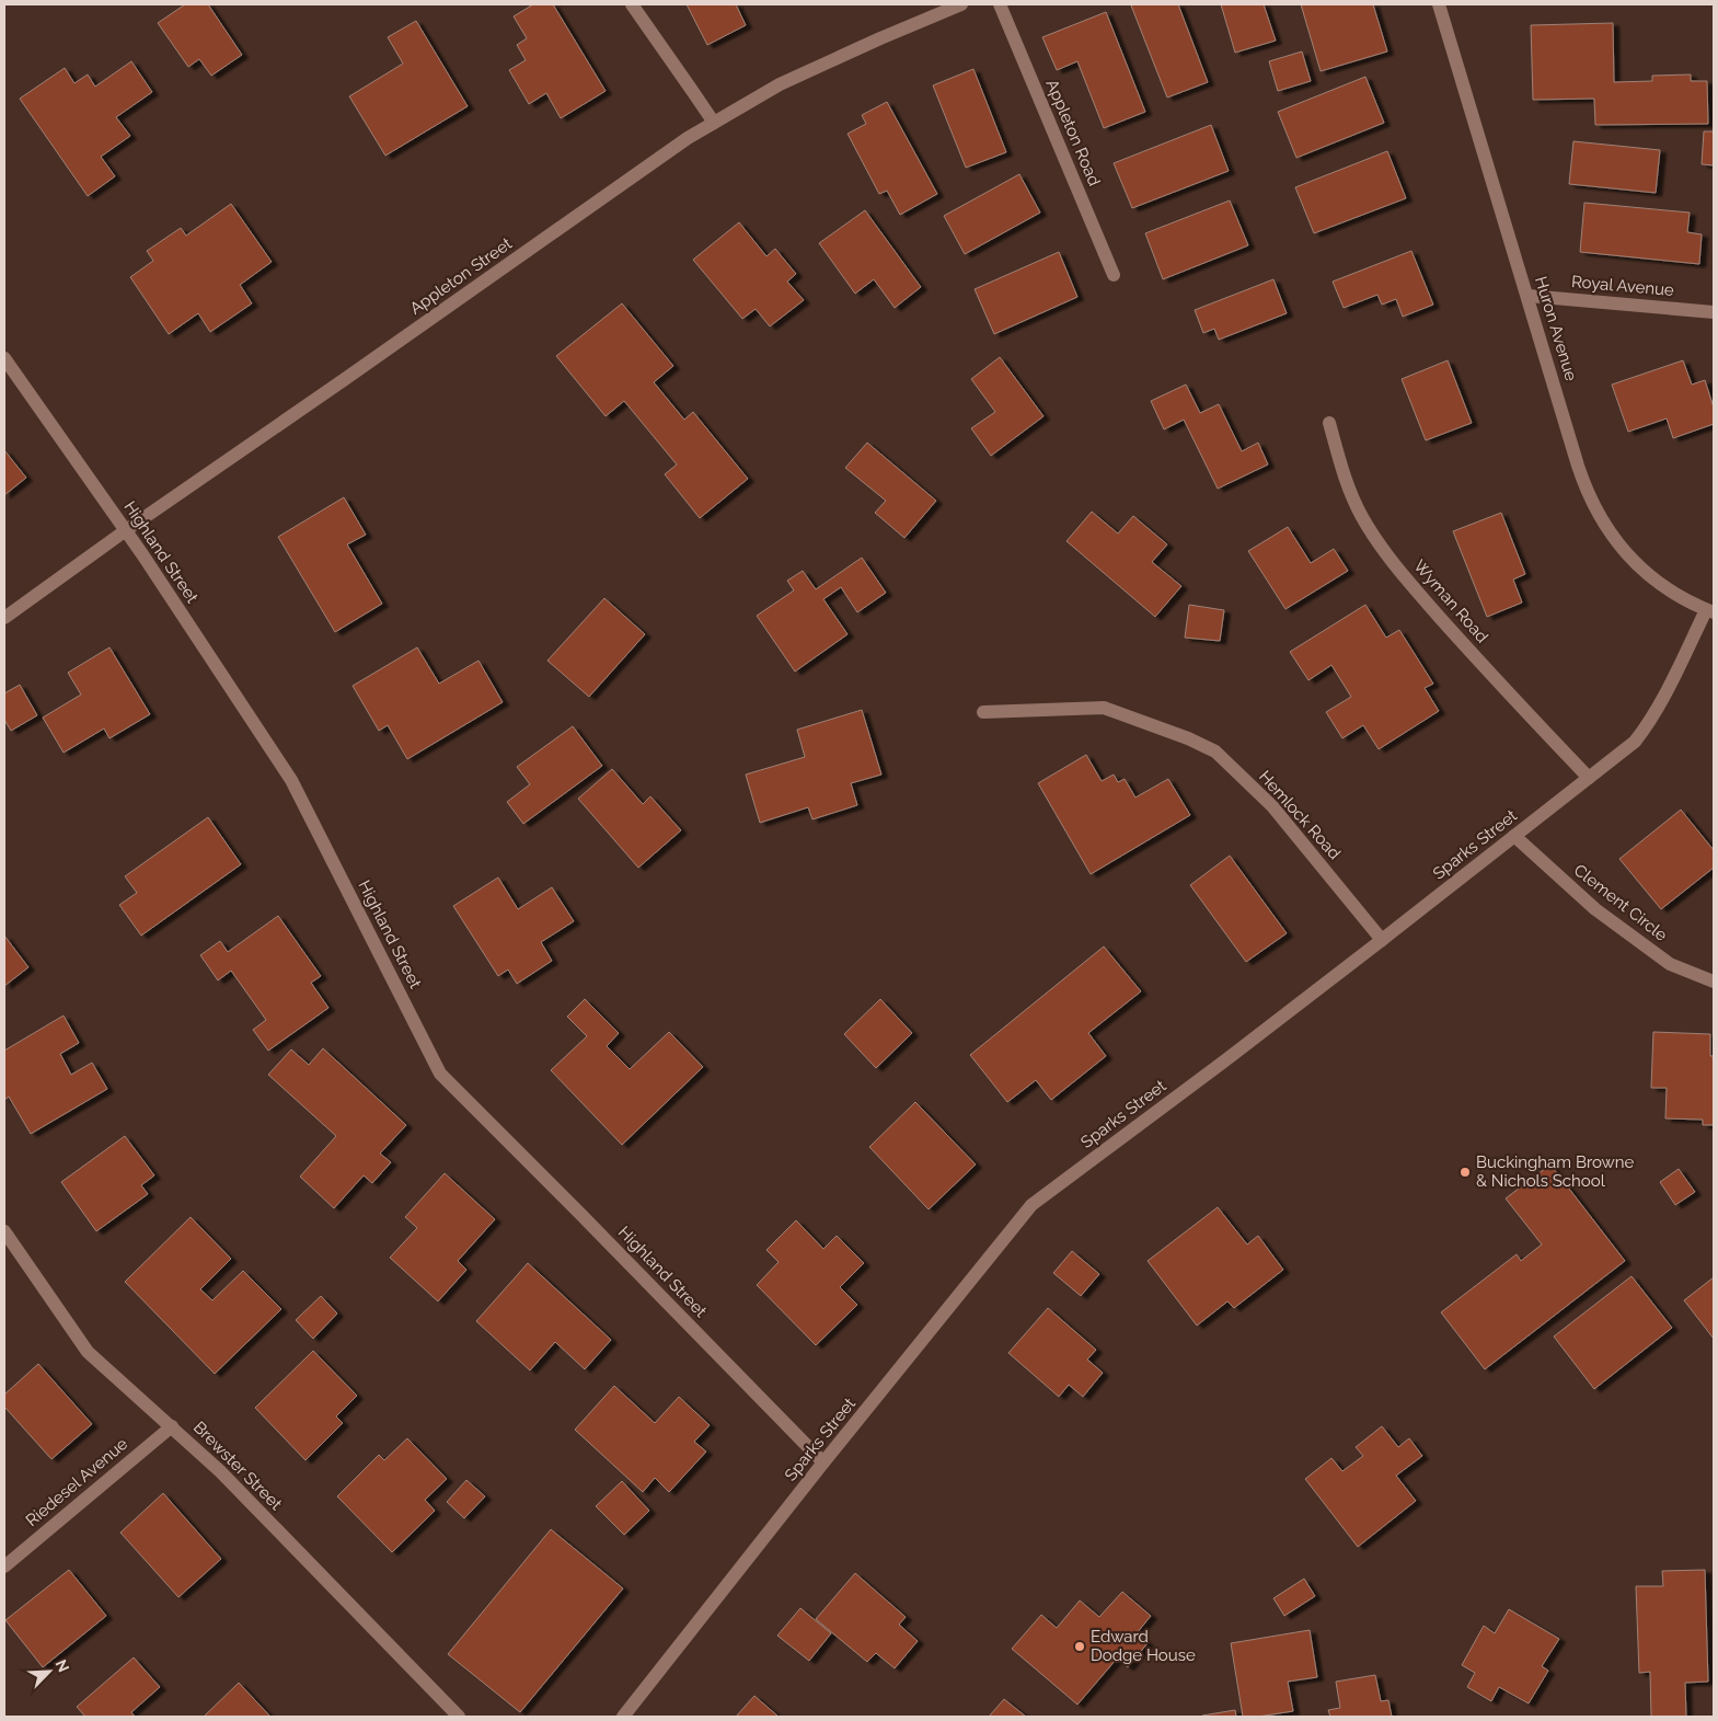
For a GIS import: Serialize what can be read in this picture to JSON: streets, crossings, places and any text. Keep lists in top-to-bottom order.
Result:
{
  "streets": {
    "street": [
      "Appleton Road",
      "Appleton Street",
      "Royal Avenue",
      "Huron Avenue",
      "Highland Street",
      "Wyman Road",
      "Hemlock Road",
      "Sparks Street",
      "Clement Circle",
      "Brewster Street",
      "Riedesel Avenue"
    ]
  },
  "crossings": [
    ["Appleton Street", "Highland Street"],
    ["Royal Avenue", "Huron Avenue"],
    ["Huron Avenue", "Sparks Street"],
    ["Highland Street", "Sparks Street"],
    ["Wyman Road", "Sparks Street"],
    ["Hemlock Road", "Sparks Street"],
    ["Sparks Street", "Clement Circle"],
    ["Brewster Street", "Riedesel Avenue"]
  ],
  "places": ["Buckingham Browne & Nichols School", "Edward Dodge House"],
  "north": "top right"
}
